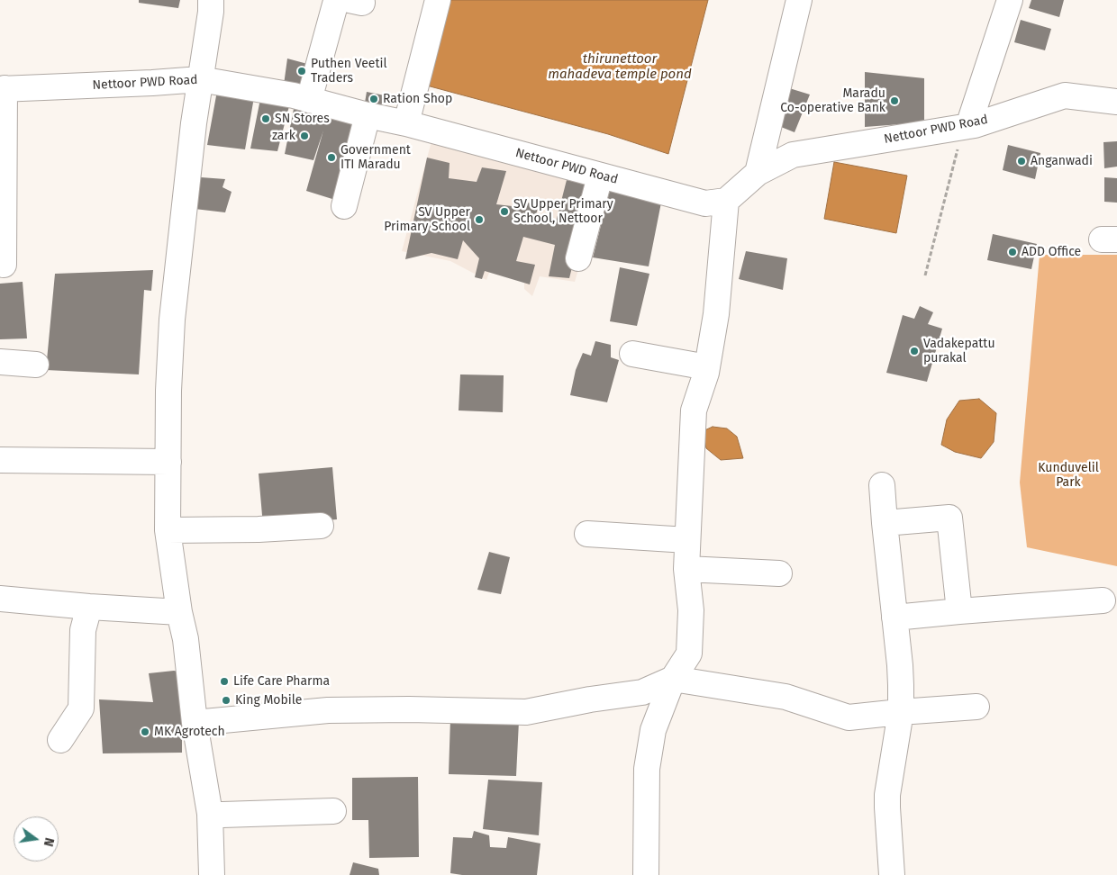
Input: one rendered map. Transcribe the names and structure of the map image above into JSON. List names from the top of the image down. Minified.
{"streets":{"street":["Nettoor PWD Road"]},"water":["thirunettoor mahadeva temple pond"],"parks":["Kunduvelil Park"],"places":["Puthen Veetil Traders","Ration Shop","Maradu Co-operative Bank","SN Stores","zark","Government ITI Maradu","Anganwadi","SV Upper Primary School, Nettoor","SV Upper Primary School","ADD Office","Vadakepattu purakal","Life Care Pharma","King Mobile","MK Agrotech"],"north":"right"}
